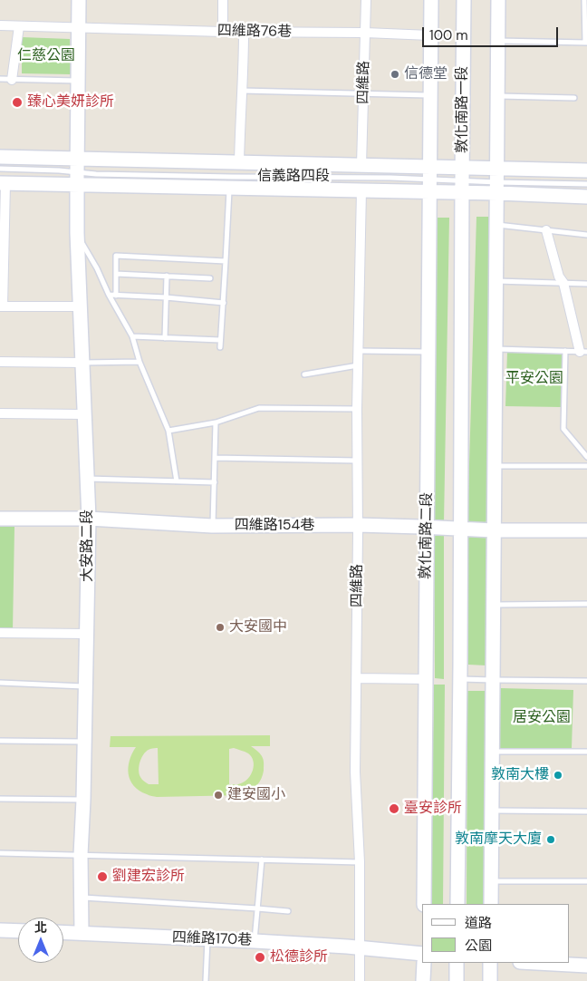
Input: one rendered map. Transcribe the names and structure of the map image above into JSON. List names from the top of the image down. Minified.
{"streets":{"main road":["敦化南路一段","信義路四段","四維路154巷","敦化南路二段","大安路二段","四維路170巷"],"street":["四維路76巷","四維路"]},"crossings":[["四維路76巷","四維路"],["四維路76巷","大安路二段"],["四維路","信義路四段"],["四維路","四維路154巷"],["四維路","四維路170巷"],["敦化南路一段","信義路四段"],["信義路四段","敦化南路二段"],["信義路四段","大安路二段"],["四維路154巷","敦化南路二段"],["四維路154巷","大安路二段"],["大安路二段","四維路170巷"]],"parks":["仁慈公園","平安公園","居安公園"],"places":["信德堂","臻心美妍診所","大安國中","敦南大樓","建安國小","臺安診所","敦南摩天大廈","劉建宏診所","松德診所"],"legend":["道路","公園"],"scale_bar":"100 m","north":"top"}
